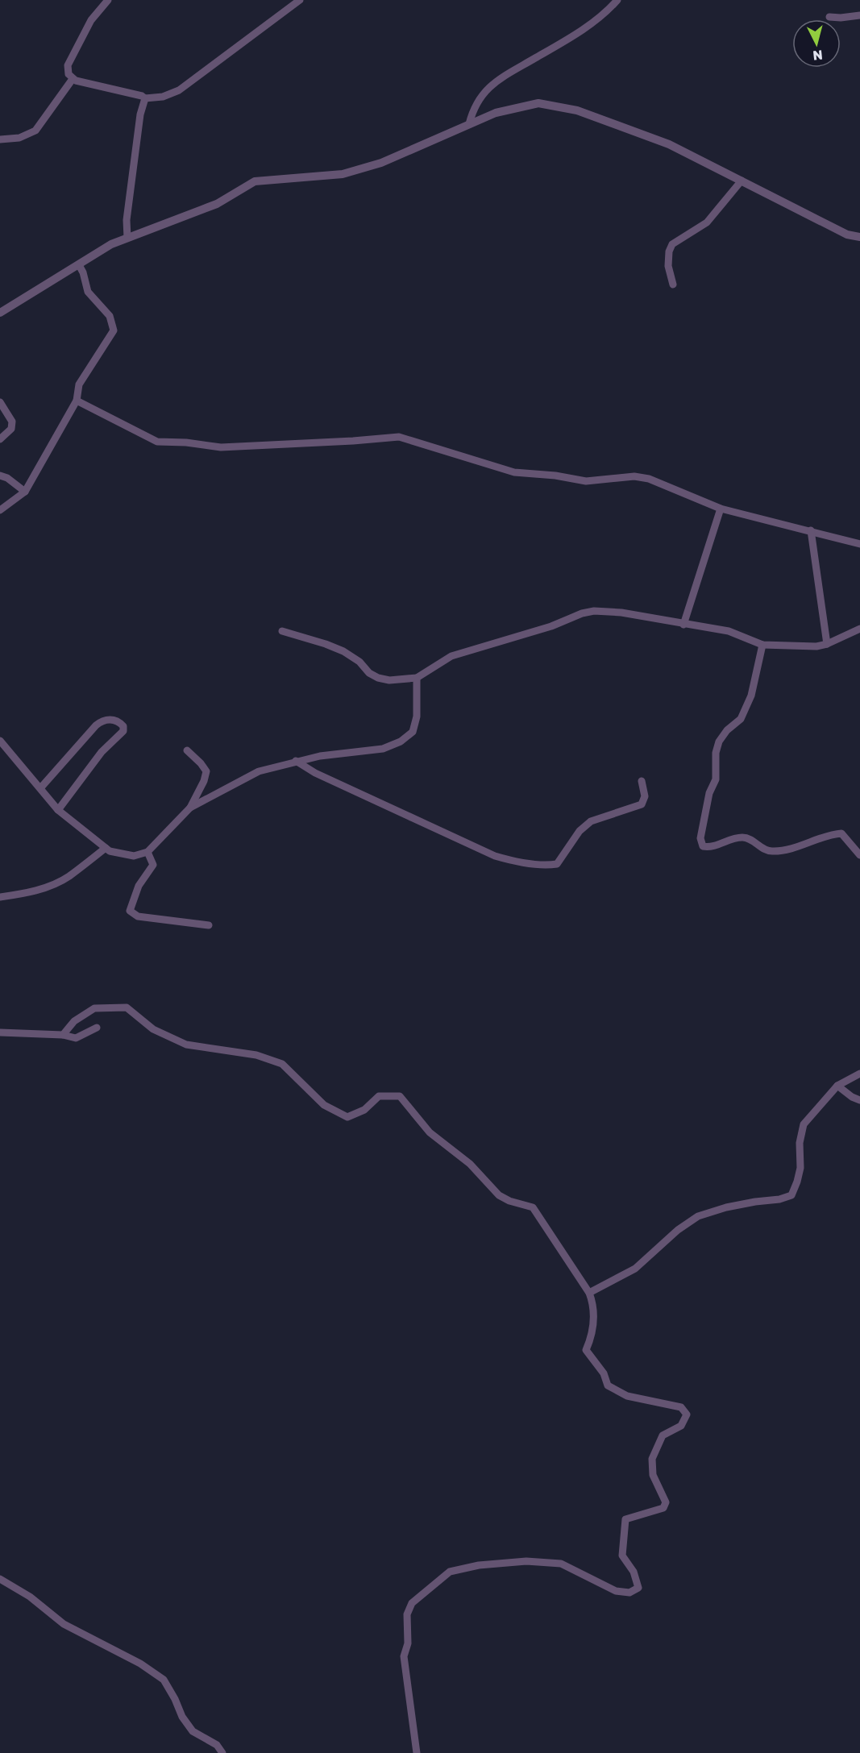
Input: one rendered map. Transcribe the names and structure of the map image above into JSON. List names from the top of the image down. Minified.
{"north":"bottom"}
